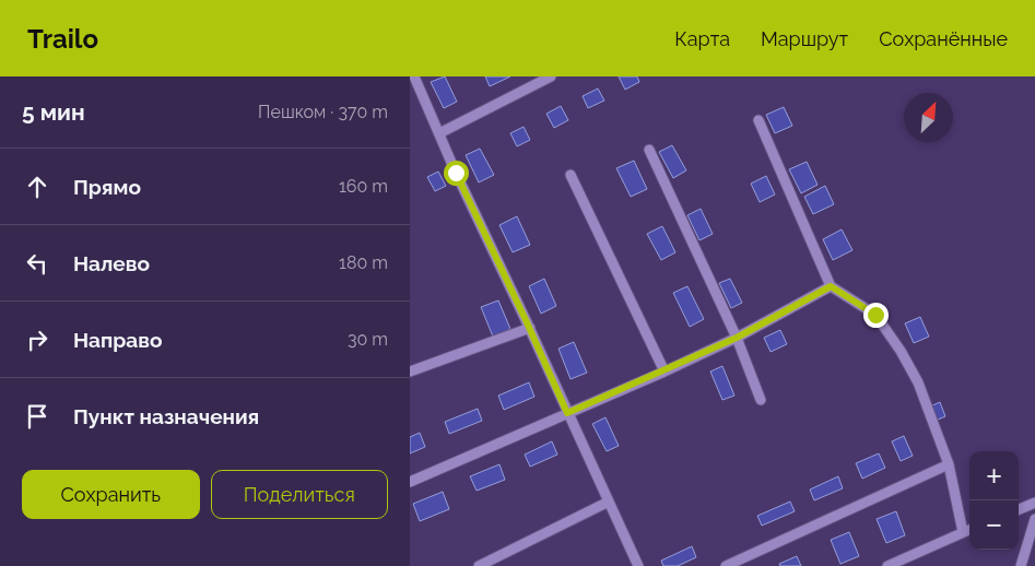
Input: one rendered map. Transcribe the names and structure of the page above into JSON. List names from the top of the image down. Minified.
{"north":"top right","page":{"header":"Trailo","nav":["Карта","Маршрут","Сохранённые"],"heading":["5 мин","Пешком · 370 m"],"list":[["Прямо","160 m"],["Налево","180 m"],["Направо","30 m"],"Пункт назначения"],"map_buttons":["+","−"],"buttons":["Сохранить","Поделиться"]}}
